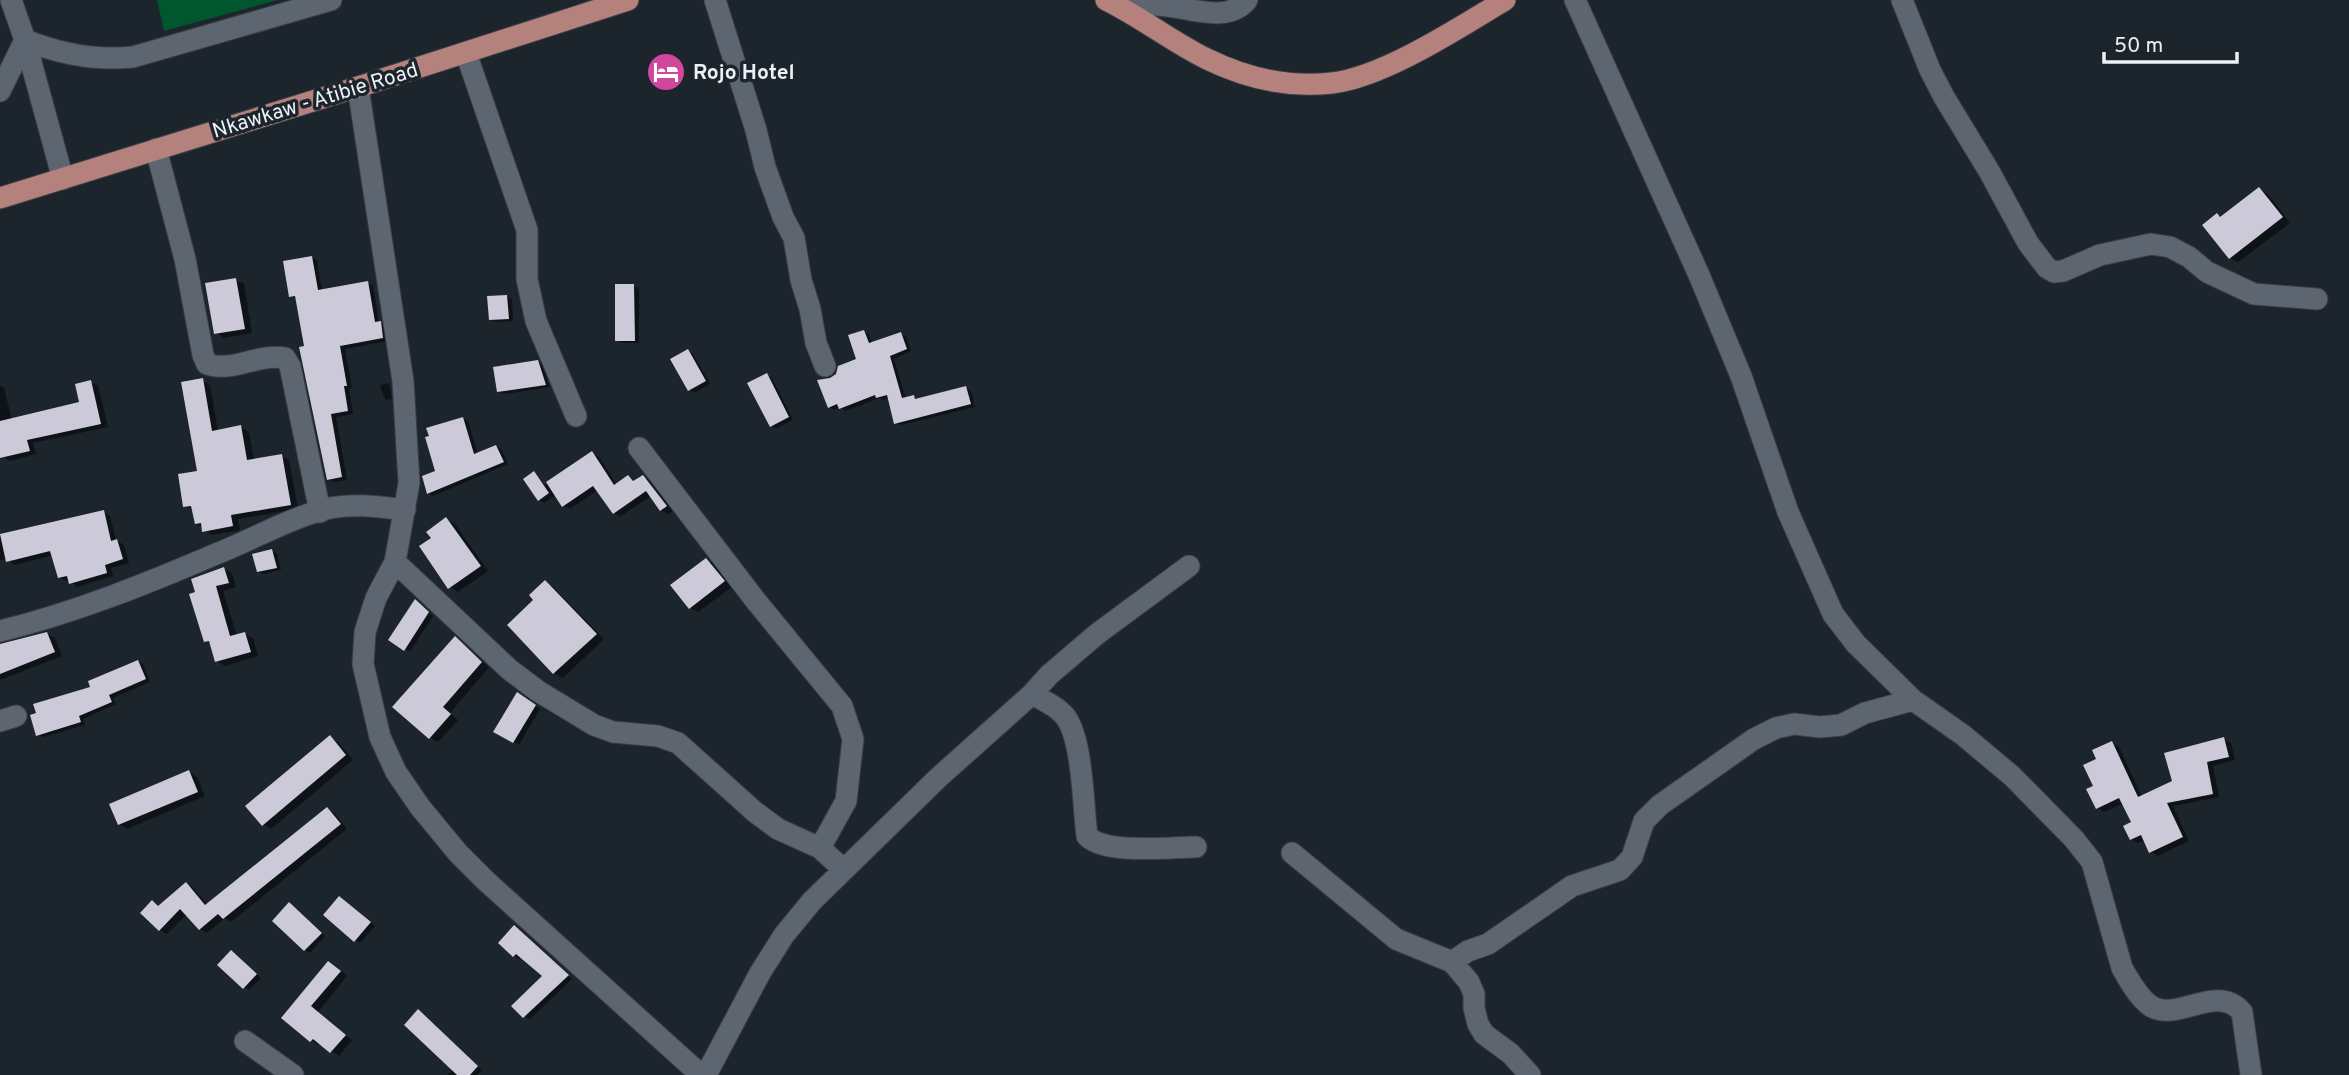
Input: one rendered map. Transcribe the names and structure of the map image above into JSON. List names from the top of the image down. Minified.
{"streets":{"main road":["Nkawkaw - Atibie Road"]},"places":{"hotel":["Rojo Hotel"]},"scale_bar":"50 m"}
